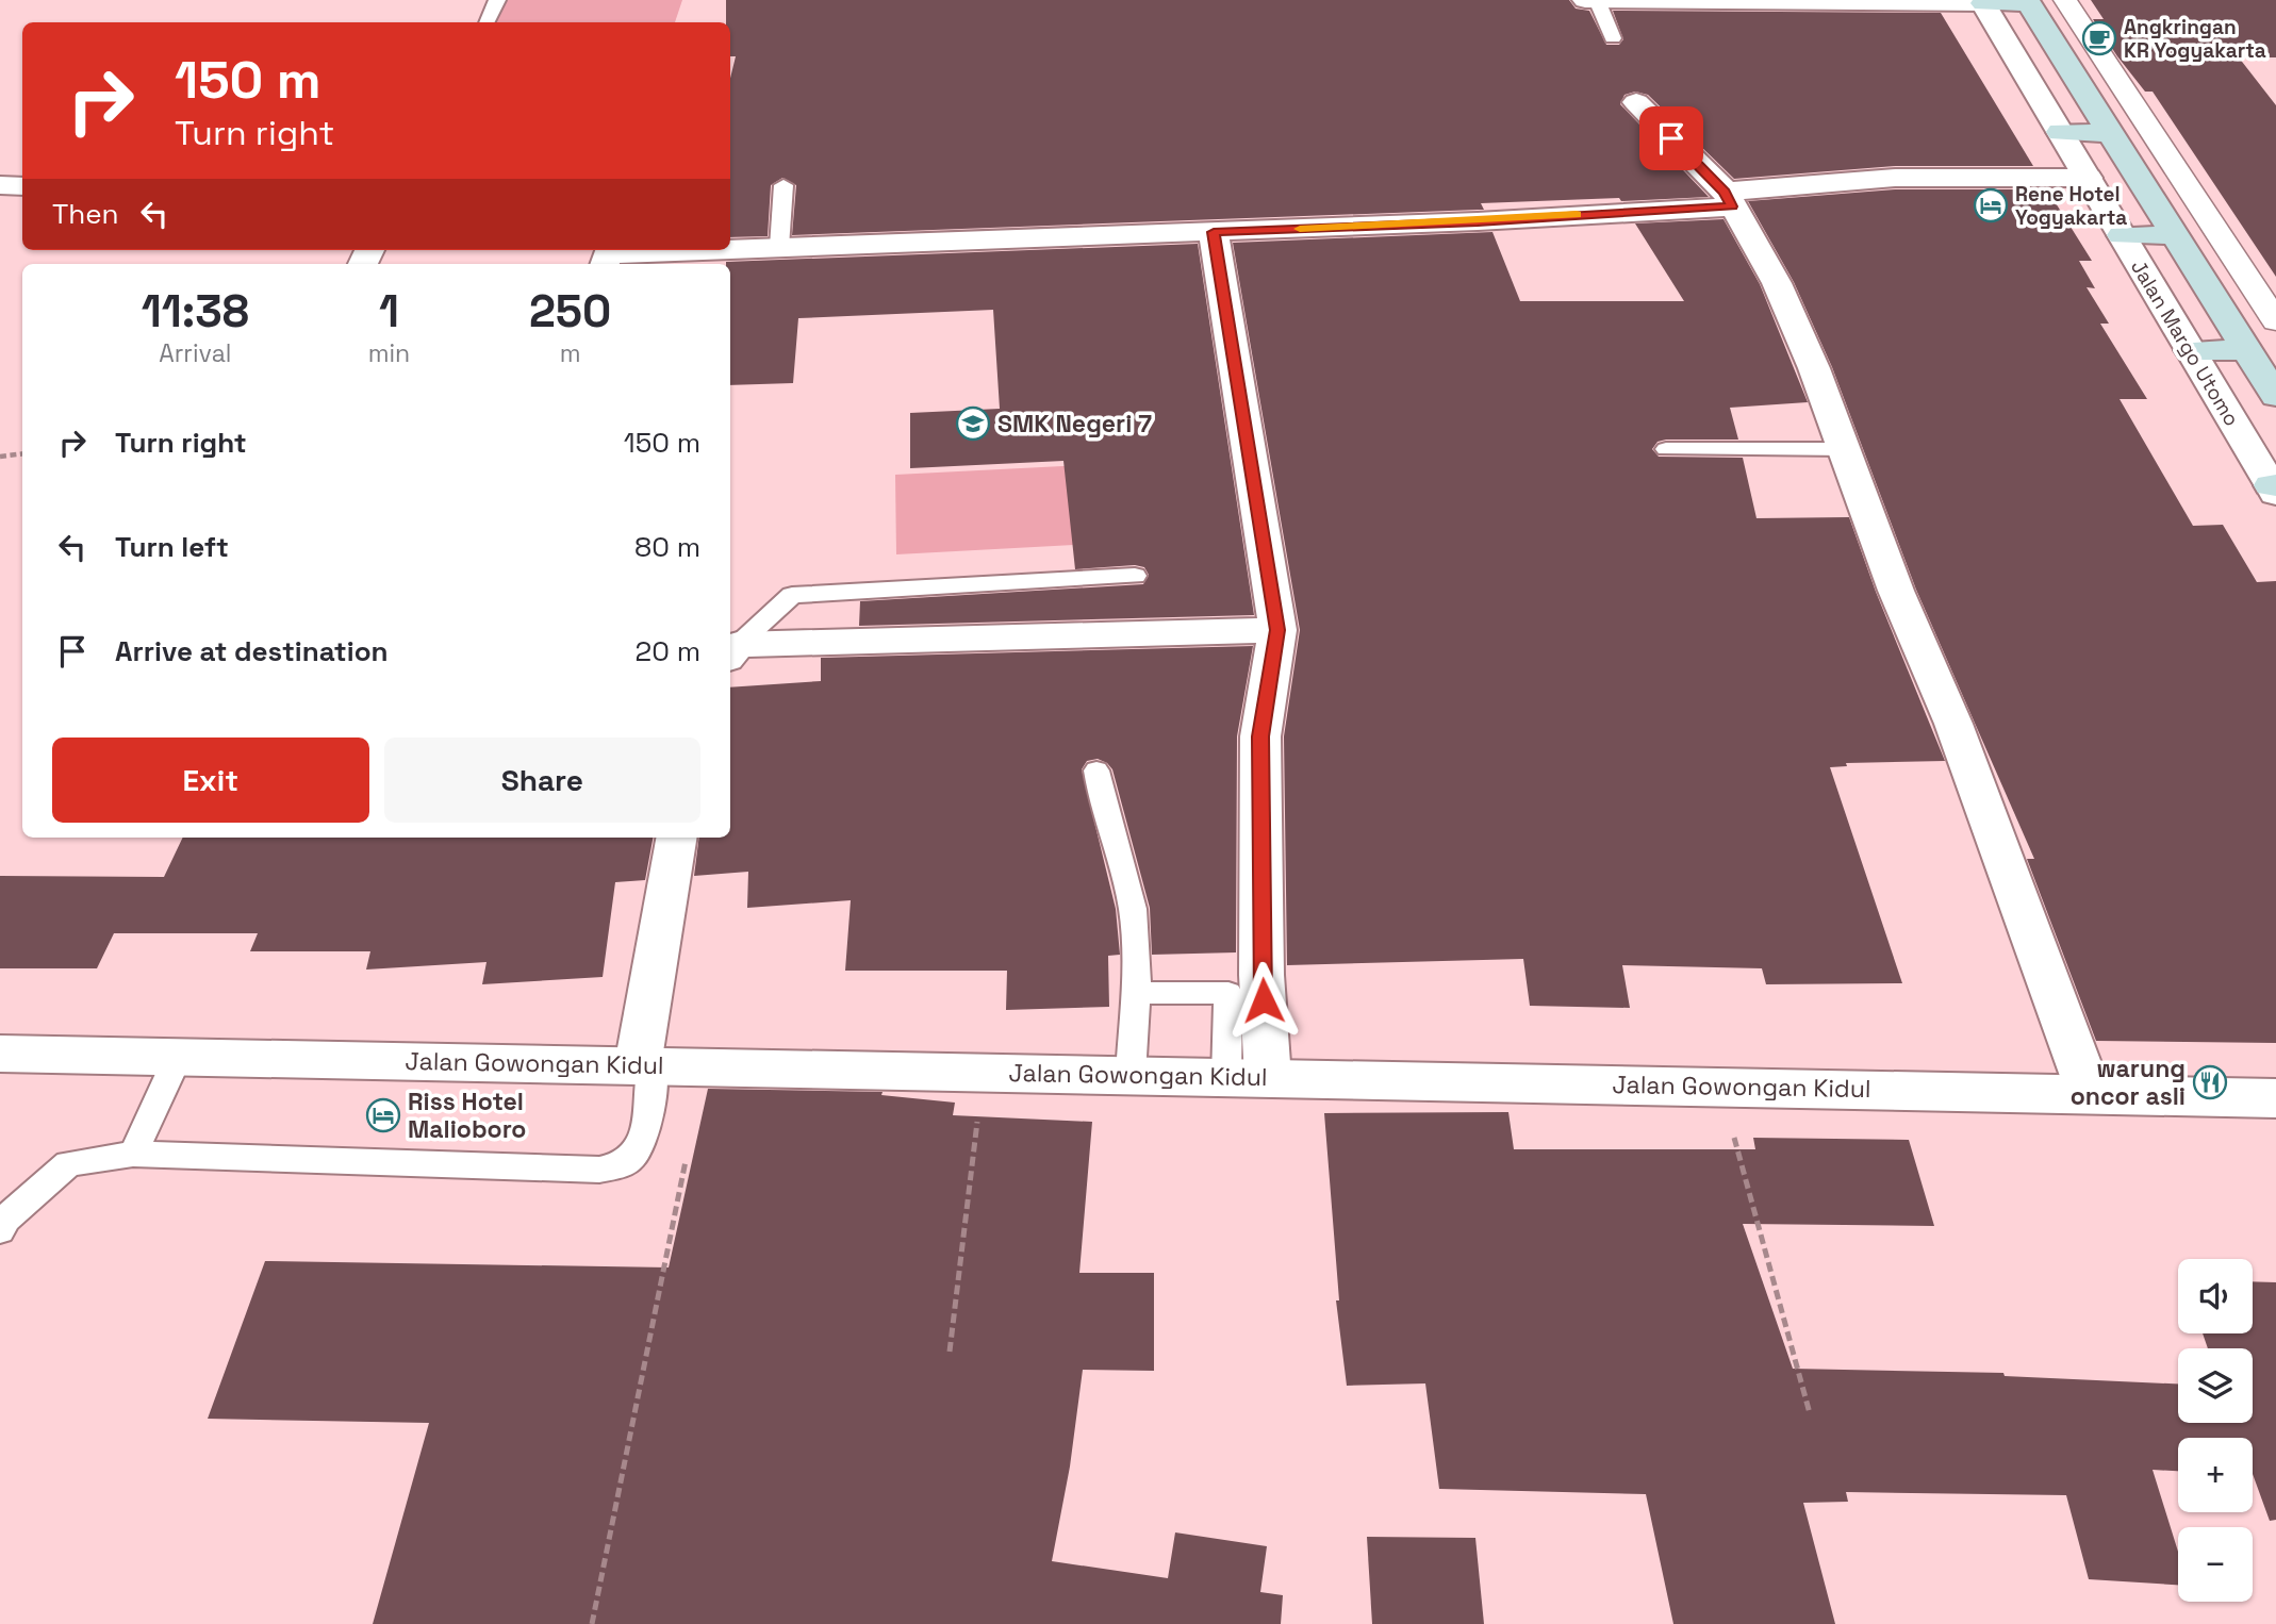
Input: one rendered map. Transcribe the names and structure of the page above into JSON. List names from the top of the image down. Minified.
{"streets":{"main road":["Jalan Margo Utomo"],"street":["Jalan Gowongan Kidul"]},"places":{"cafe":["Angkringan KR Yogyakarta"],"hotel":["Rene Hotel Yogyakarta","Riss Hotel Malioboro"],"school or university":["SMK Negeri 7"],"restaurant":["warung oncor asli"]},"page":{"turn":["150 m","Turn right"],"then":"Then","eta":["11:38","Arrival","1","min","250","m"],"list":[{"name":"Turn right","value":"150 m"},{"name":"Turn left","value":"80 m"},{"name":"Arrive at destination","value":"20 m"}],"buttons":["Exit","Share"],"map_buttons":["+","−"]}}
